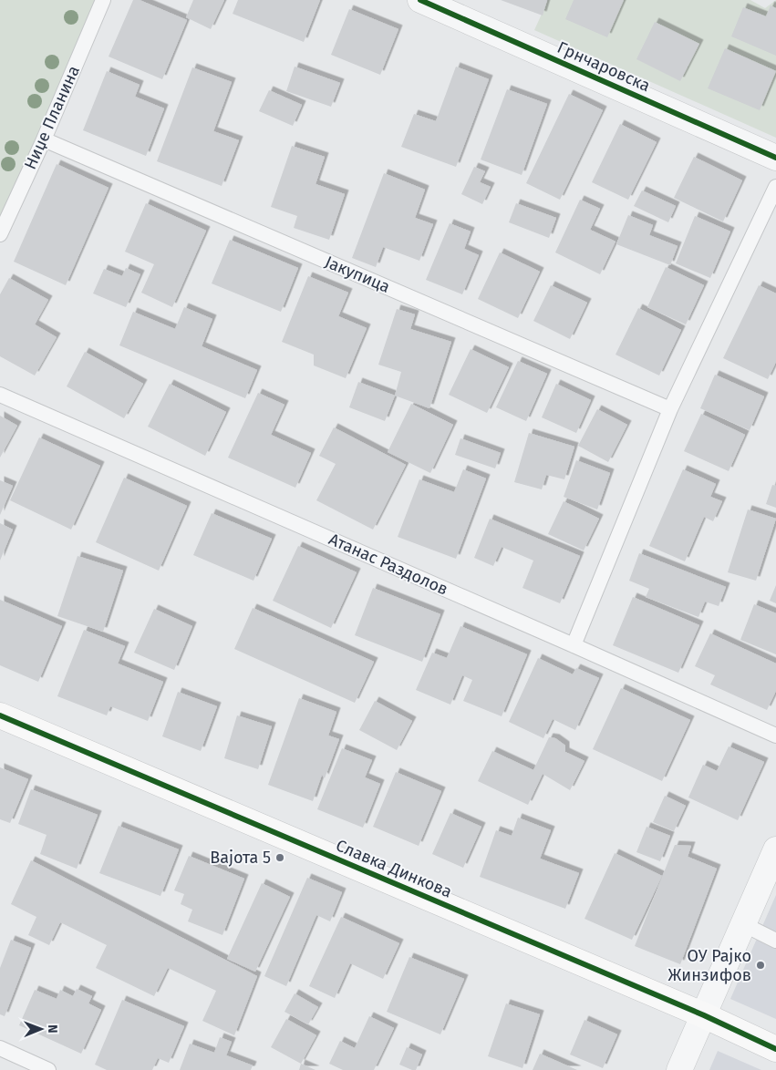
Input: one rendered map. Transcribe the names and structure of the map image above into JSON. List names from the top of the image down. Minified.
{"streets":{"street":["Грнчаровска","Славка Динкова"],"lane":["Ниџе Планина","Јакупица","Атанас Раздолов"]},"crossings":[["Ниџе Планина","Јакупица"]],"places":["Вајота 5","ОУ Рајко Жинзифов"],"north":"right"}
